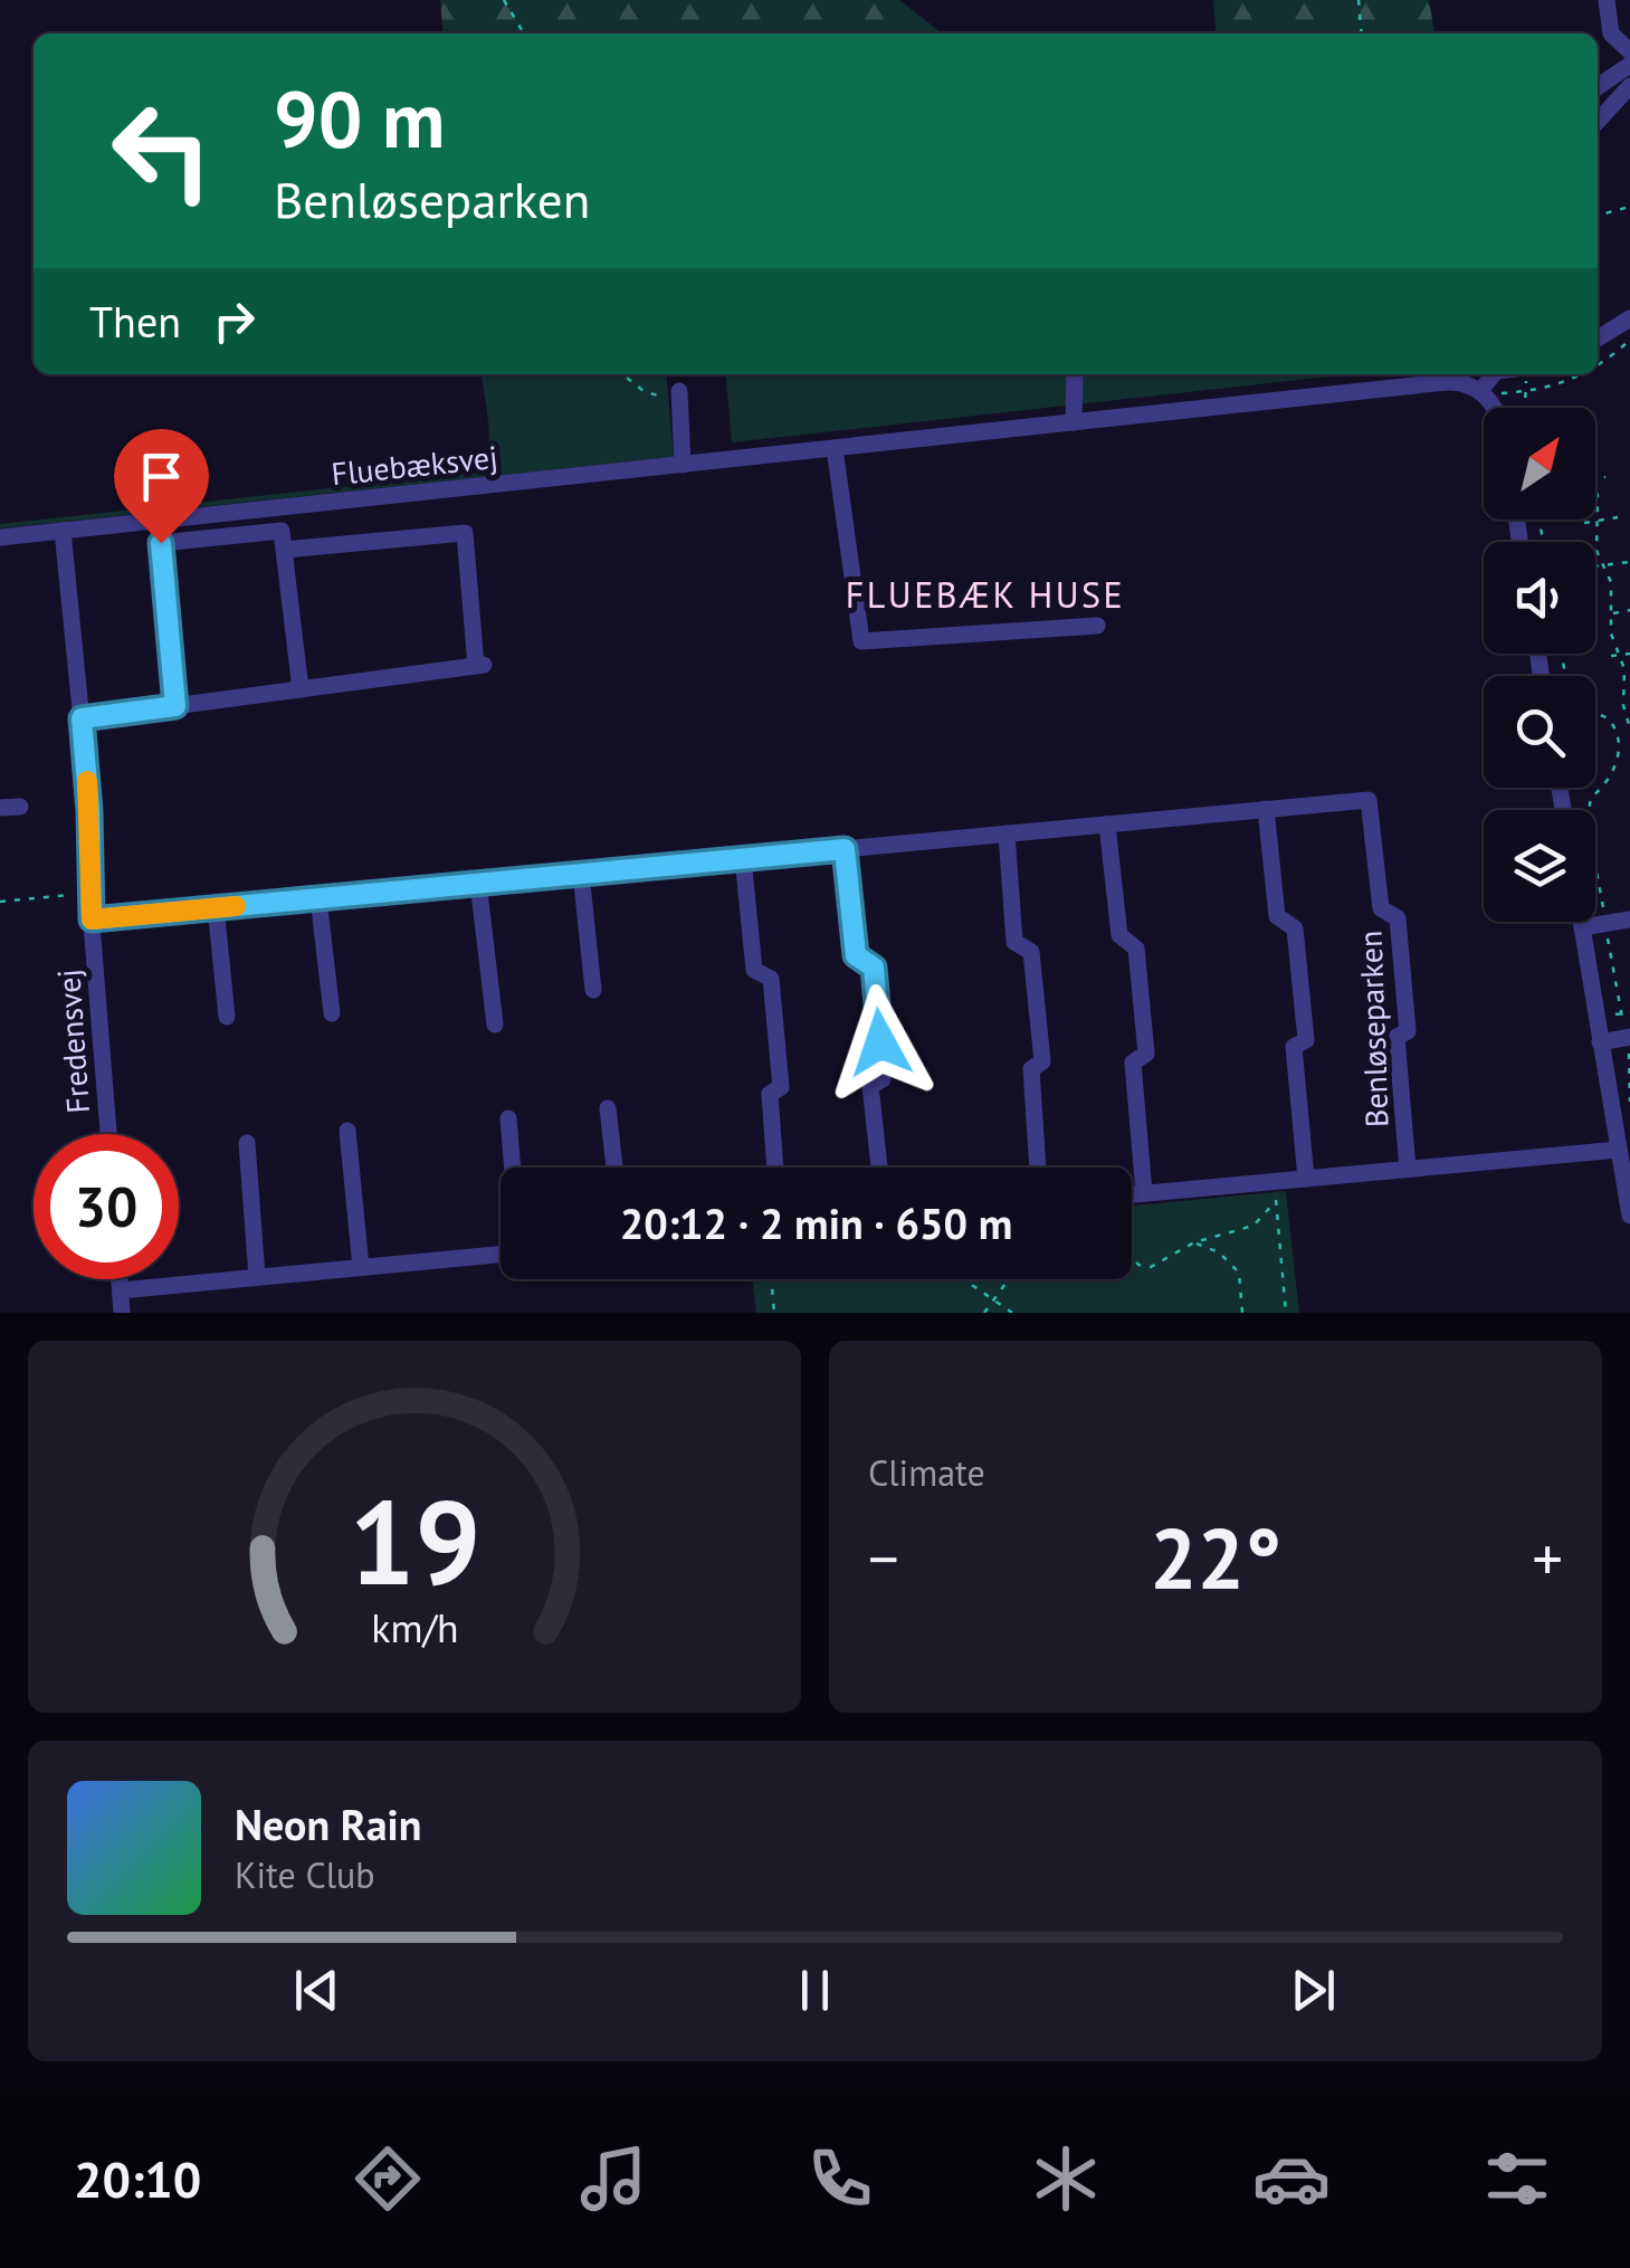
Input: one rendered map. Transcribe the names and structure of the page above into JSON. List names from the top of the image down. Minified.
{"streets":{"street":["Fluebæksvej","Benløseparken","Fredensvej"]},"crossings":[["Fluebæksvej","Fredensvej"],["Benløseparken","Fredensvej"]],"districts":["FLUEBÆK HUSE"],"north":"top right","page":{"turn":["90 m","Benløseparken"],"then":"Then","limit":"30","trip":"20:12 · 2 min · 650 m","tile":"Climate","heat":["−","22°","+"],"song":["Neon Rain","Kite Club"],"tabs":"20:10","gauge":["19","km/h"]}}
